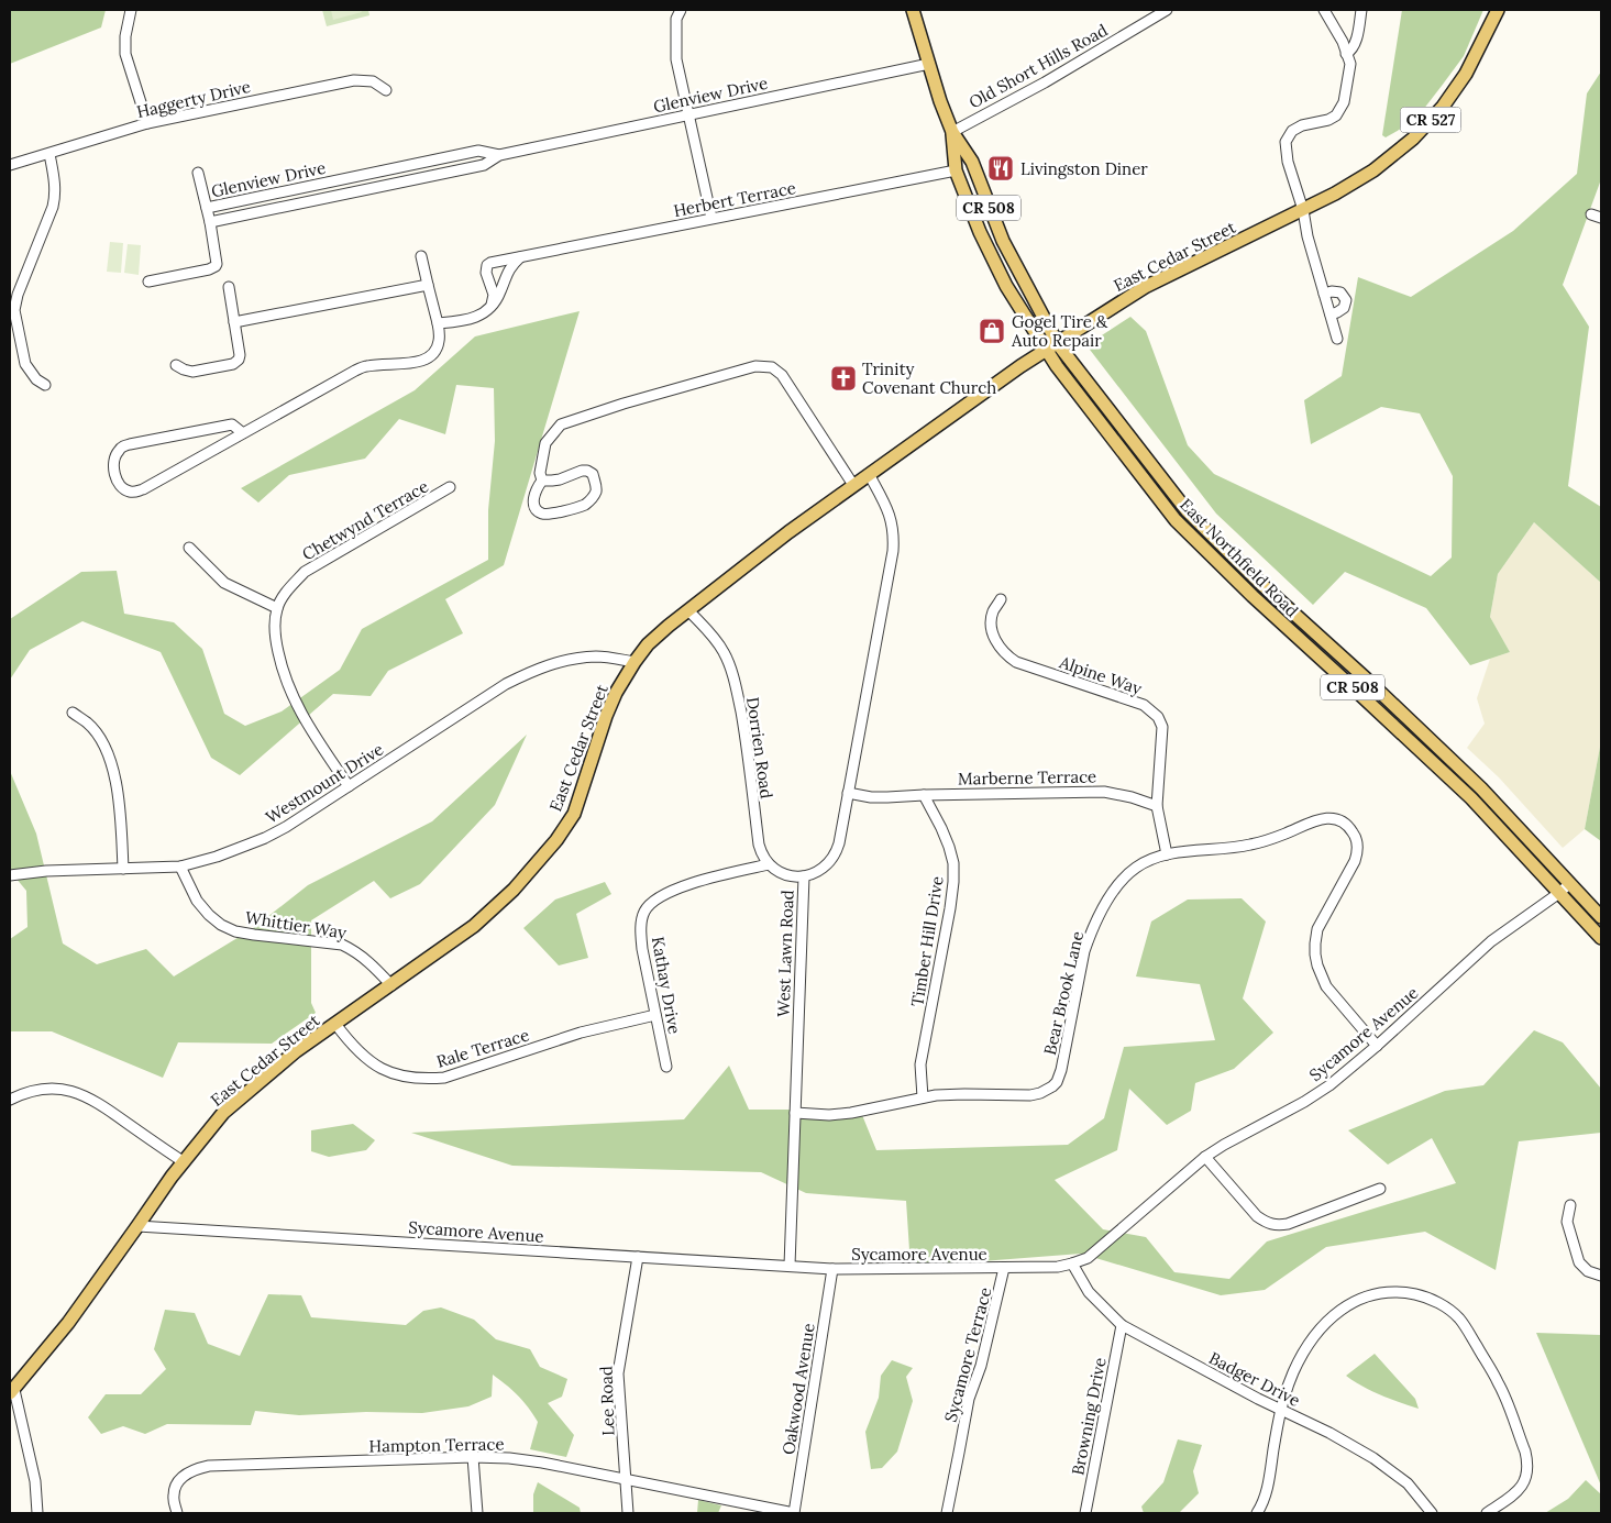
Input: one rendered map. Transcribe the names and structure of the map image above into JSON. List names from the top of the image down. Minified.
{"streets":{"main road":["CR 527","CR 508","East Cedar Street","East Northfield Road"],"street":["Old Short Hills Road","Glenview Drive","Haggerty Drive","Herbert Terrace","Chetwynd Terrace","Alpine Way","Dorrien Road","Marberne Terrace","Westmount Drive","Whittier Way","Timber Hill Drive","West Lawn Road","Kathay Drive","Bear Brook Lane","Sycamore Avenue","Rale Terrace","Sycamore Terrace","Badger Drive","Oakwood Avenue","Lee Road","Browning Drive","Hampton Terrace"]},"crossings":[["Old Short Hills Road","East Northfield Road"],["Glenview Drive","CR 508"],["Glenview Drive","East Northfield Road"],["Herbert Terrace","East Northfield Road"],["CR 508","East Northfield Road"],["East Cedar Street","East Northfield Road"],["East Cedar Street","Dorrien Road"],["East Cedar Street","Westmount Drive"],["East Cedar Street","Whittier Way"],["East Cedar Street","West Lawn Road"],["East Cedar Street","Sycamore Avenue"],["East Cedar Street","Rale Terrace"],["East Northfield Road","Sycamore Avenue"],["Alpine Way","Marberne Terrace"],["Dorrien Road","Kathay Drive"],["Marberne Terrace","Timber Hill Drive"],["Marberne Terrace","West Lawn Road"],["Westmount Drive","Whittier Way"],["Timber Hill Drive","Bear Brook Lane"],["West Lawn Road","Bear Brook Lane"],["West Lawn Road","Sycamore Avenue"],["Kathay Drive","Rale Terrace"],["Bear Brook Lane","Sycamore Avenue"],["Sycamore Avenue","Sycamore Terrace"],["Sycamore Avenue","Badger Drive"],["Sycamore Avenue","Oakwood Avenue"],["Sycamore Avenue","Lee Road"],["Badger Drive","Browning Drive"],["Oakwood Avenue","Hampton Terrace"],["Lee Road","Hampton Terrace"]],"places":{"restaurant":["Livingston Diner"],"shop":["Gogel Tire & Auto Repair"],"church":["Trinity Covenant Church"]}}
